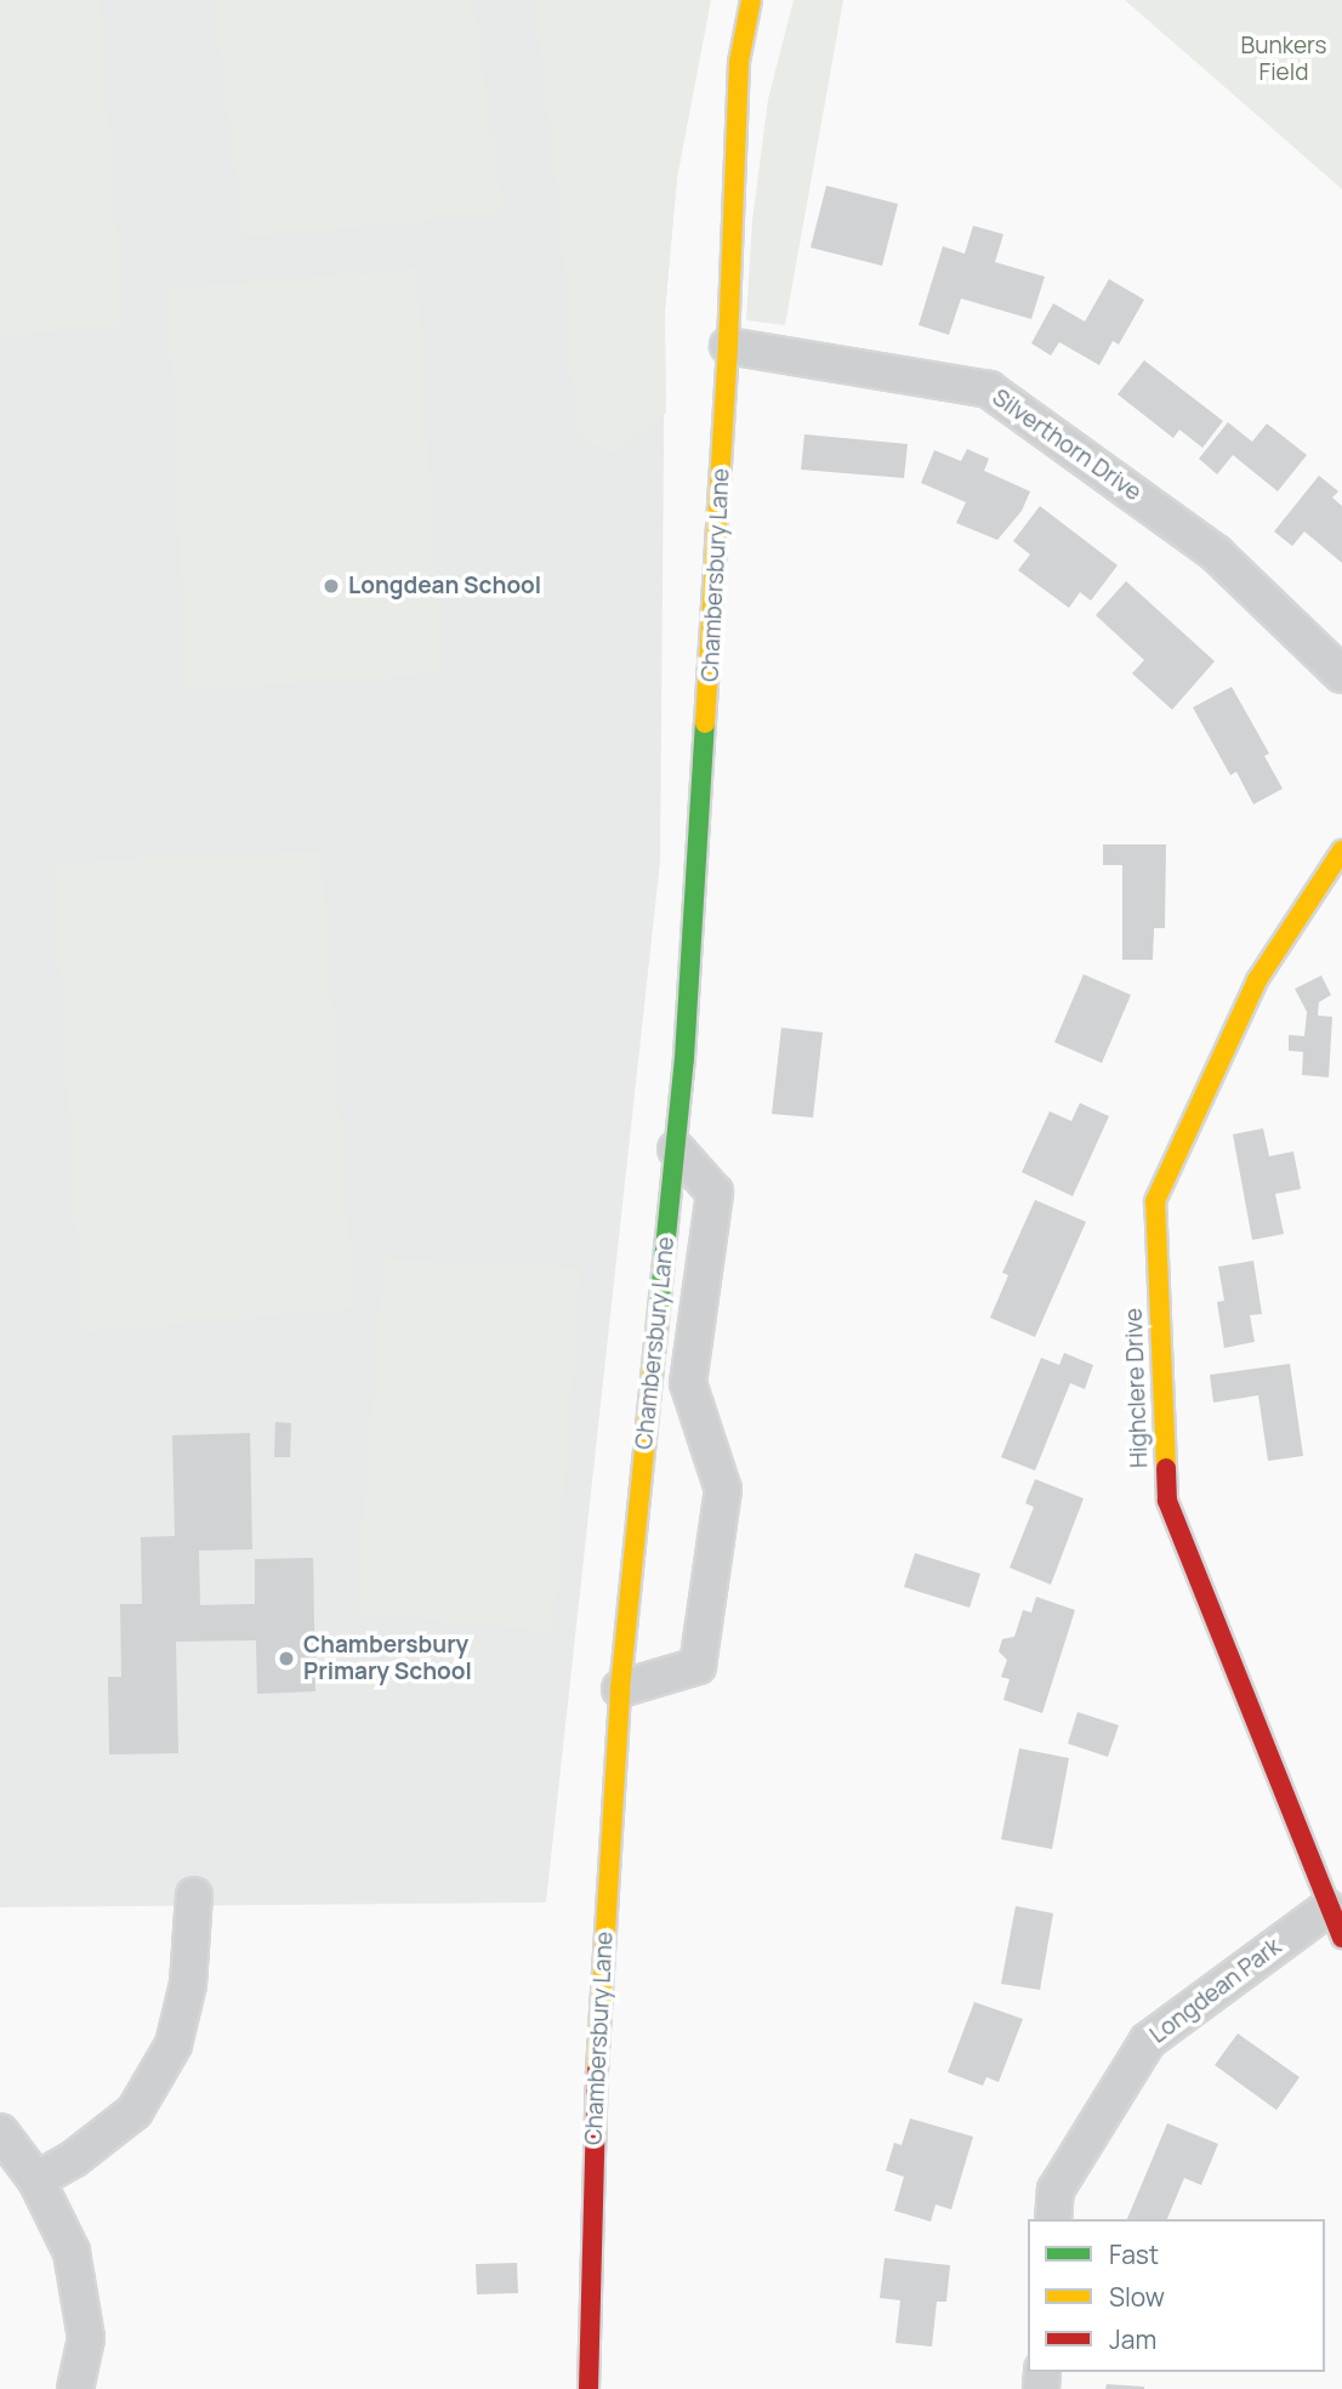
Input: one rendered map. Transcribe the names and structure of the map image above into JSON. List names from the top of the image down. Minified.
{"streets":{"street":["Silverthorn Drive","Chambersbury Lane","Highclere Drive","Longdean Park"]},"crossings":[["Silverthorn Drive","Chambersbury Lane"],["Highclere Drive","Longdean Park"]],"parks":["Bunkers Field"],"places":["Longdean School","Chambersbury Primary School"],"legend":["Fast","Slow","Jam"]}
